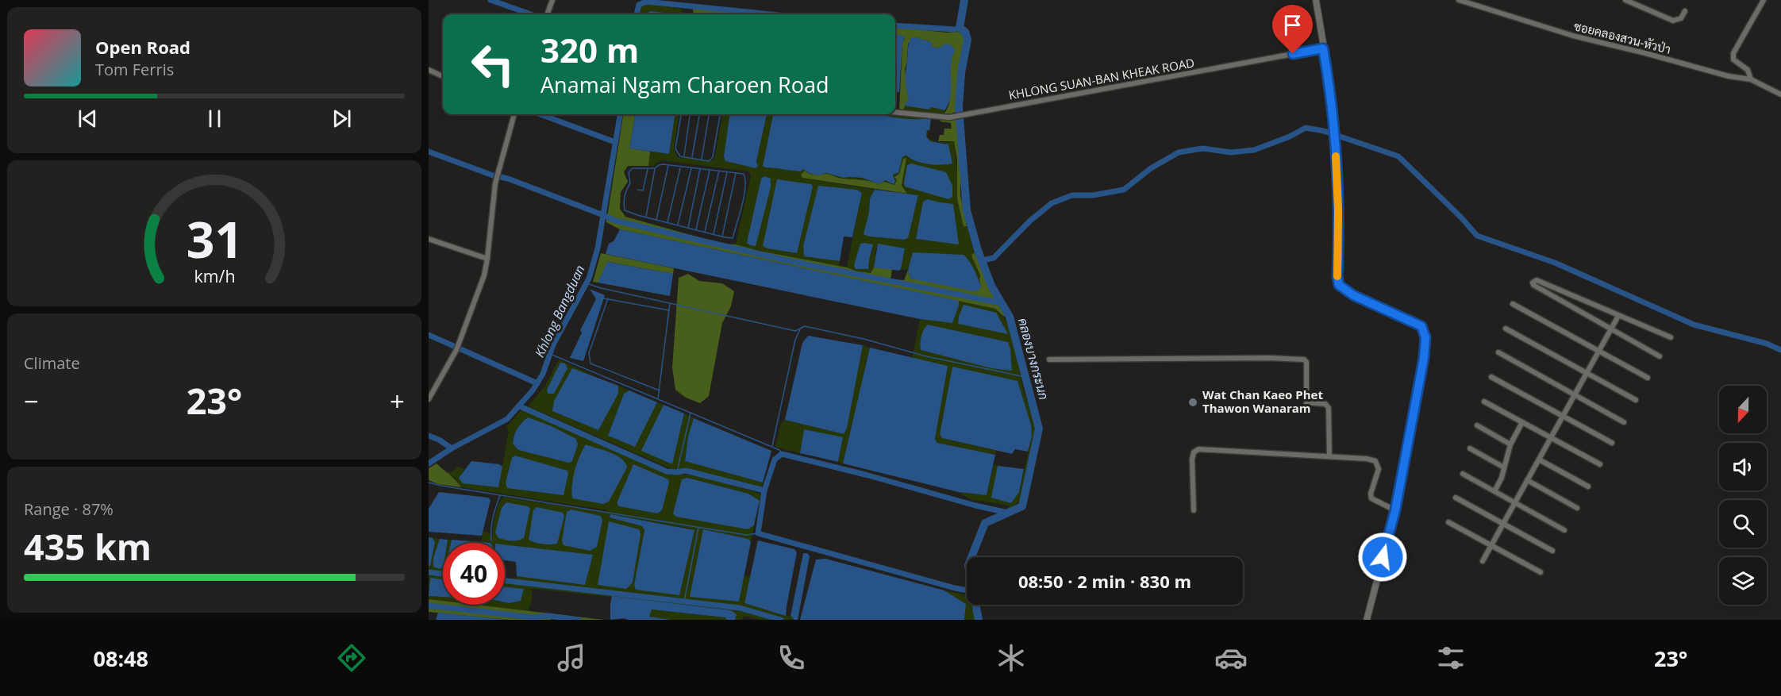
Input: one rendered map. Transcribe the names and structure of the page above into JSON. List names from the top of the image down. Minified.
{"streets":{"street":["ซอยคลองสวน-หัวป่า","KHLONG SUAN-BAN KHEAK ROAD"]},"water":["Khlong Bangduan","คลองบางกระนก"],"places":["Wat Chan Kaeo Phet Thawon Wanaram"],"north":"bottom","page":{"turn":["320 m","Anamai Ngam Charoen Road"],"song":["Open Road","Tom Ferris"],"tile":["Climate",["Range · 87%","435 km"]],"heat":["−","23°","+"],"limit":"40","trip":"08:50 · 2 min · 830 m","tabs":["08:48","23°"],"gauge":["31","km/h"]}}
